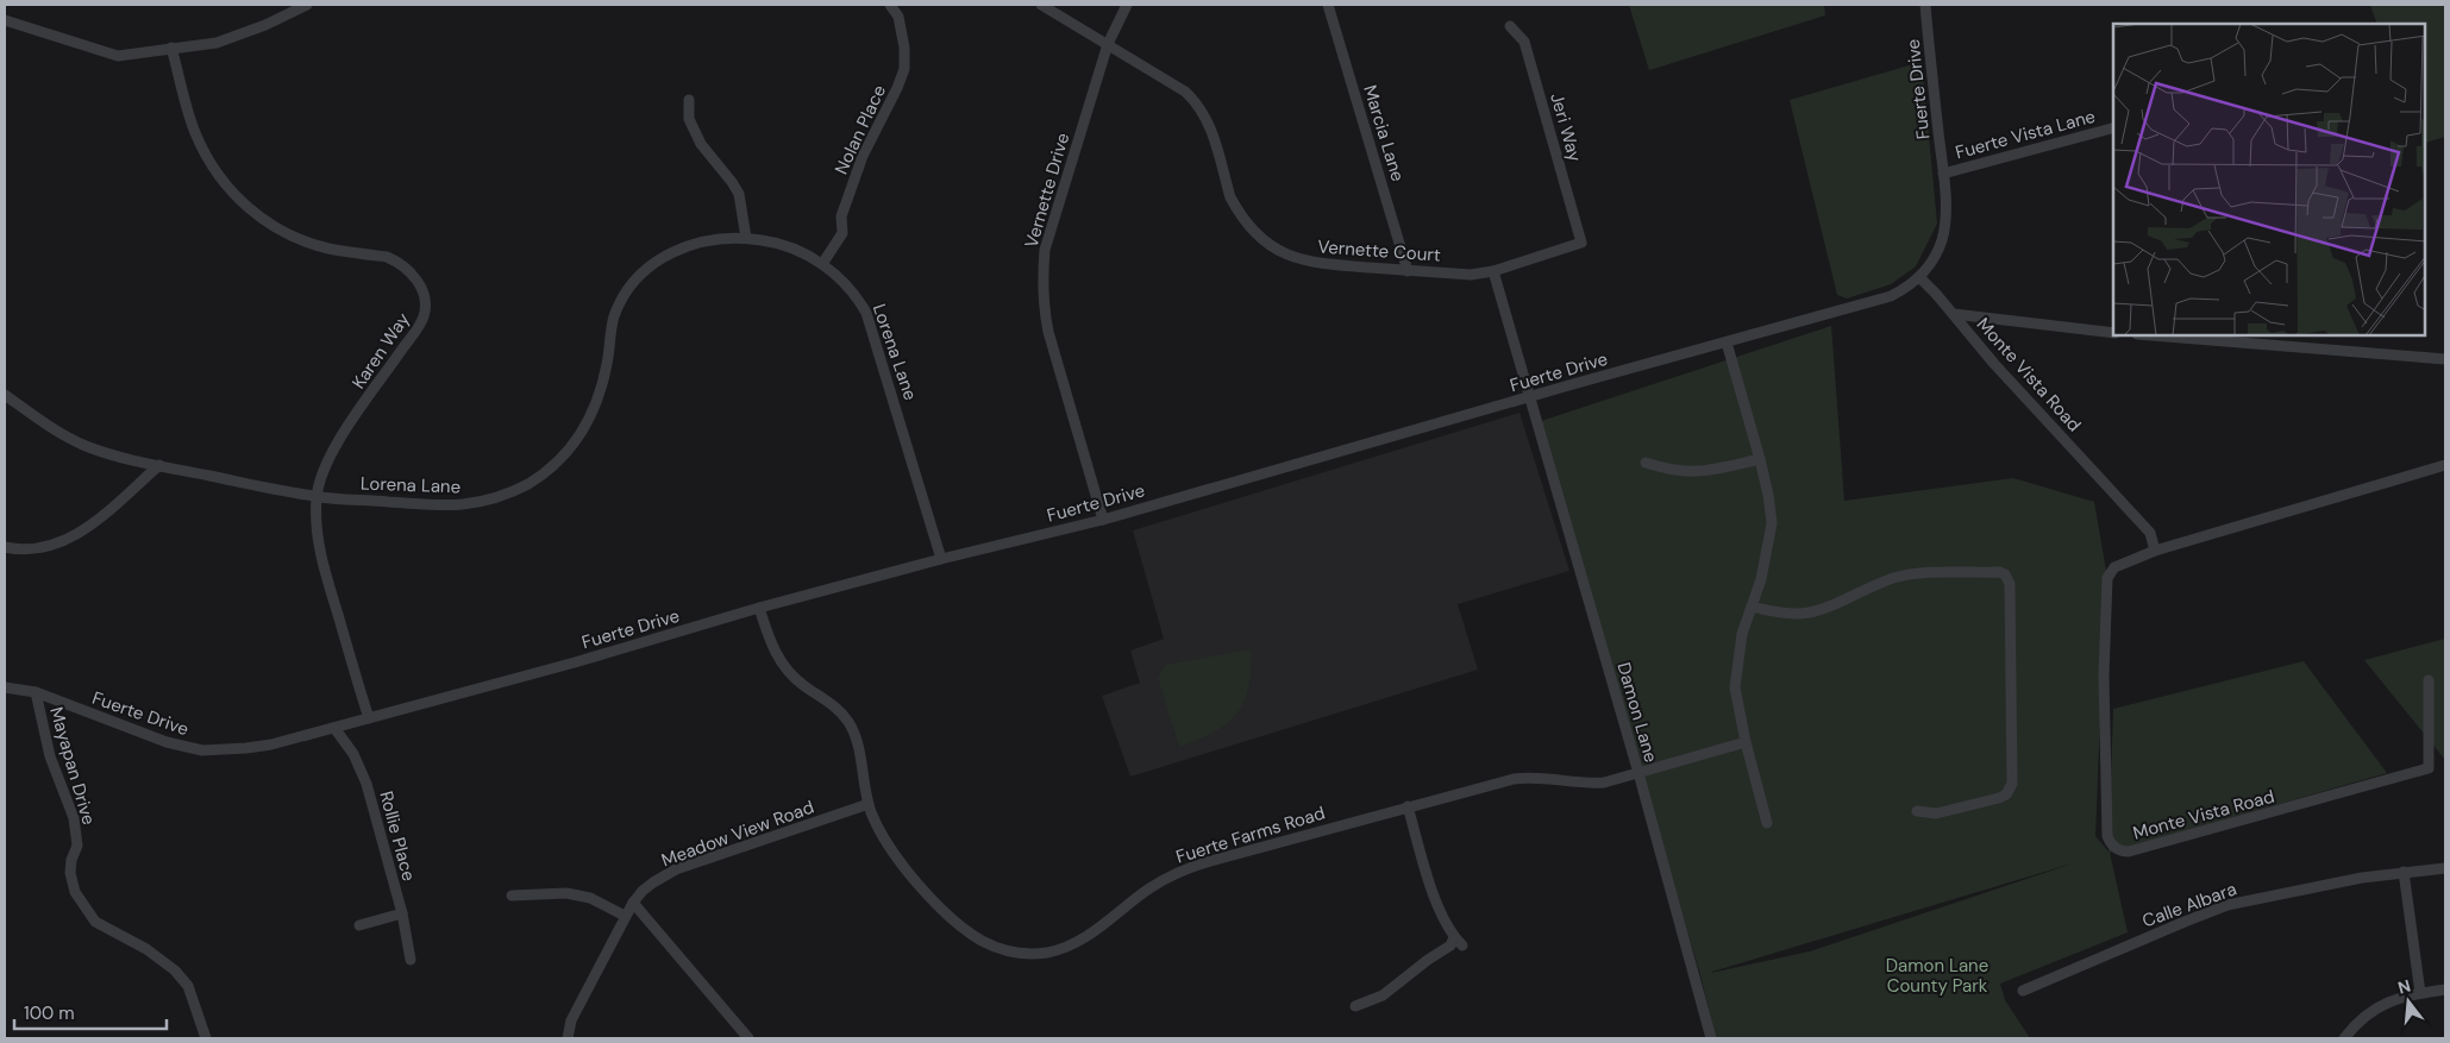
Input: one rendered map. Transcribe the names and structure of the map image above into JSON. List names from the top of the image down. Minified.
{"streets":{"street":["Fuerte Drive","Jeri Way","Nolan Place","Marcia Lane","Fuerte Vista Lane","Vernette Drive","Vernette Court","Karen Way","Lorena Lane","Monte Vista Road","Damon Lane","Mayapan Drive","Meadow View Road","Fuerte Farms Road","Rollie Place","Calle Albara"]},"crossings":[["Fuerte Drive","Fuerte Vista Lane"],["Fuerte Drive","Vernette Drive"],["Fuerte Drive","Karen Way"],["Fuerte Drive","Lorena Lane"],["Fuerte Drive","Monte Vista Road"],["Fuerte Drive","Damon Lane"],["Fuerte Drive","Mayapan Drive"],["Fuerte Drive","Fuerte Farms Road"],["Fuerte Drive","Rollie Place"],["Jeri Way","Vernette Court"],["Nolan Place","Lorena Lane"],["Marcia Lane","Vernette Court"],["Vernette Drive","Vernette Court"],["Karen Way","Lorena Lane"],["Damon Lane","Fuerte Farms Road"],["Meadow View Road","Fuerte Farms Road"]],"parks":["Damon Lane County Park"],"scale_bar":"100 m","north":"top"}
